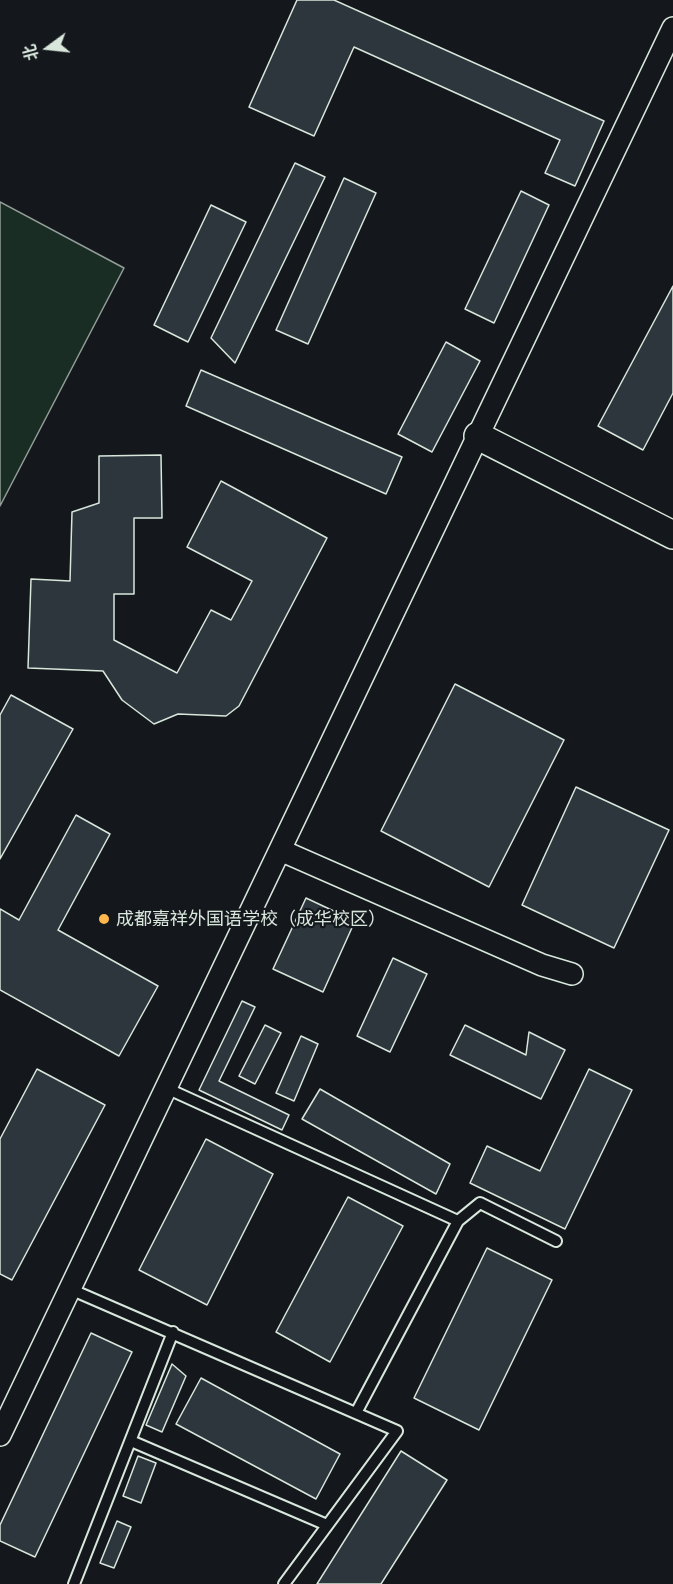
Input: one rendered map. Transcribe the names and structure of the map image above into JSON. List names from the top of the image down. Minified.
{"places":["成都嘉祥外国语学校（成华校区）"],"north":"left"}
